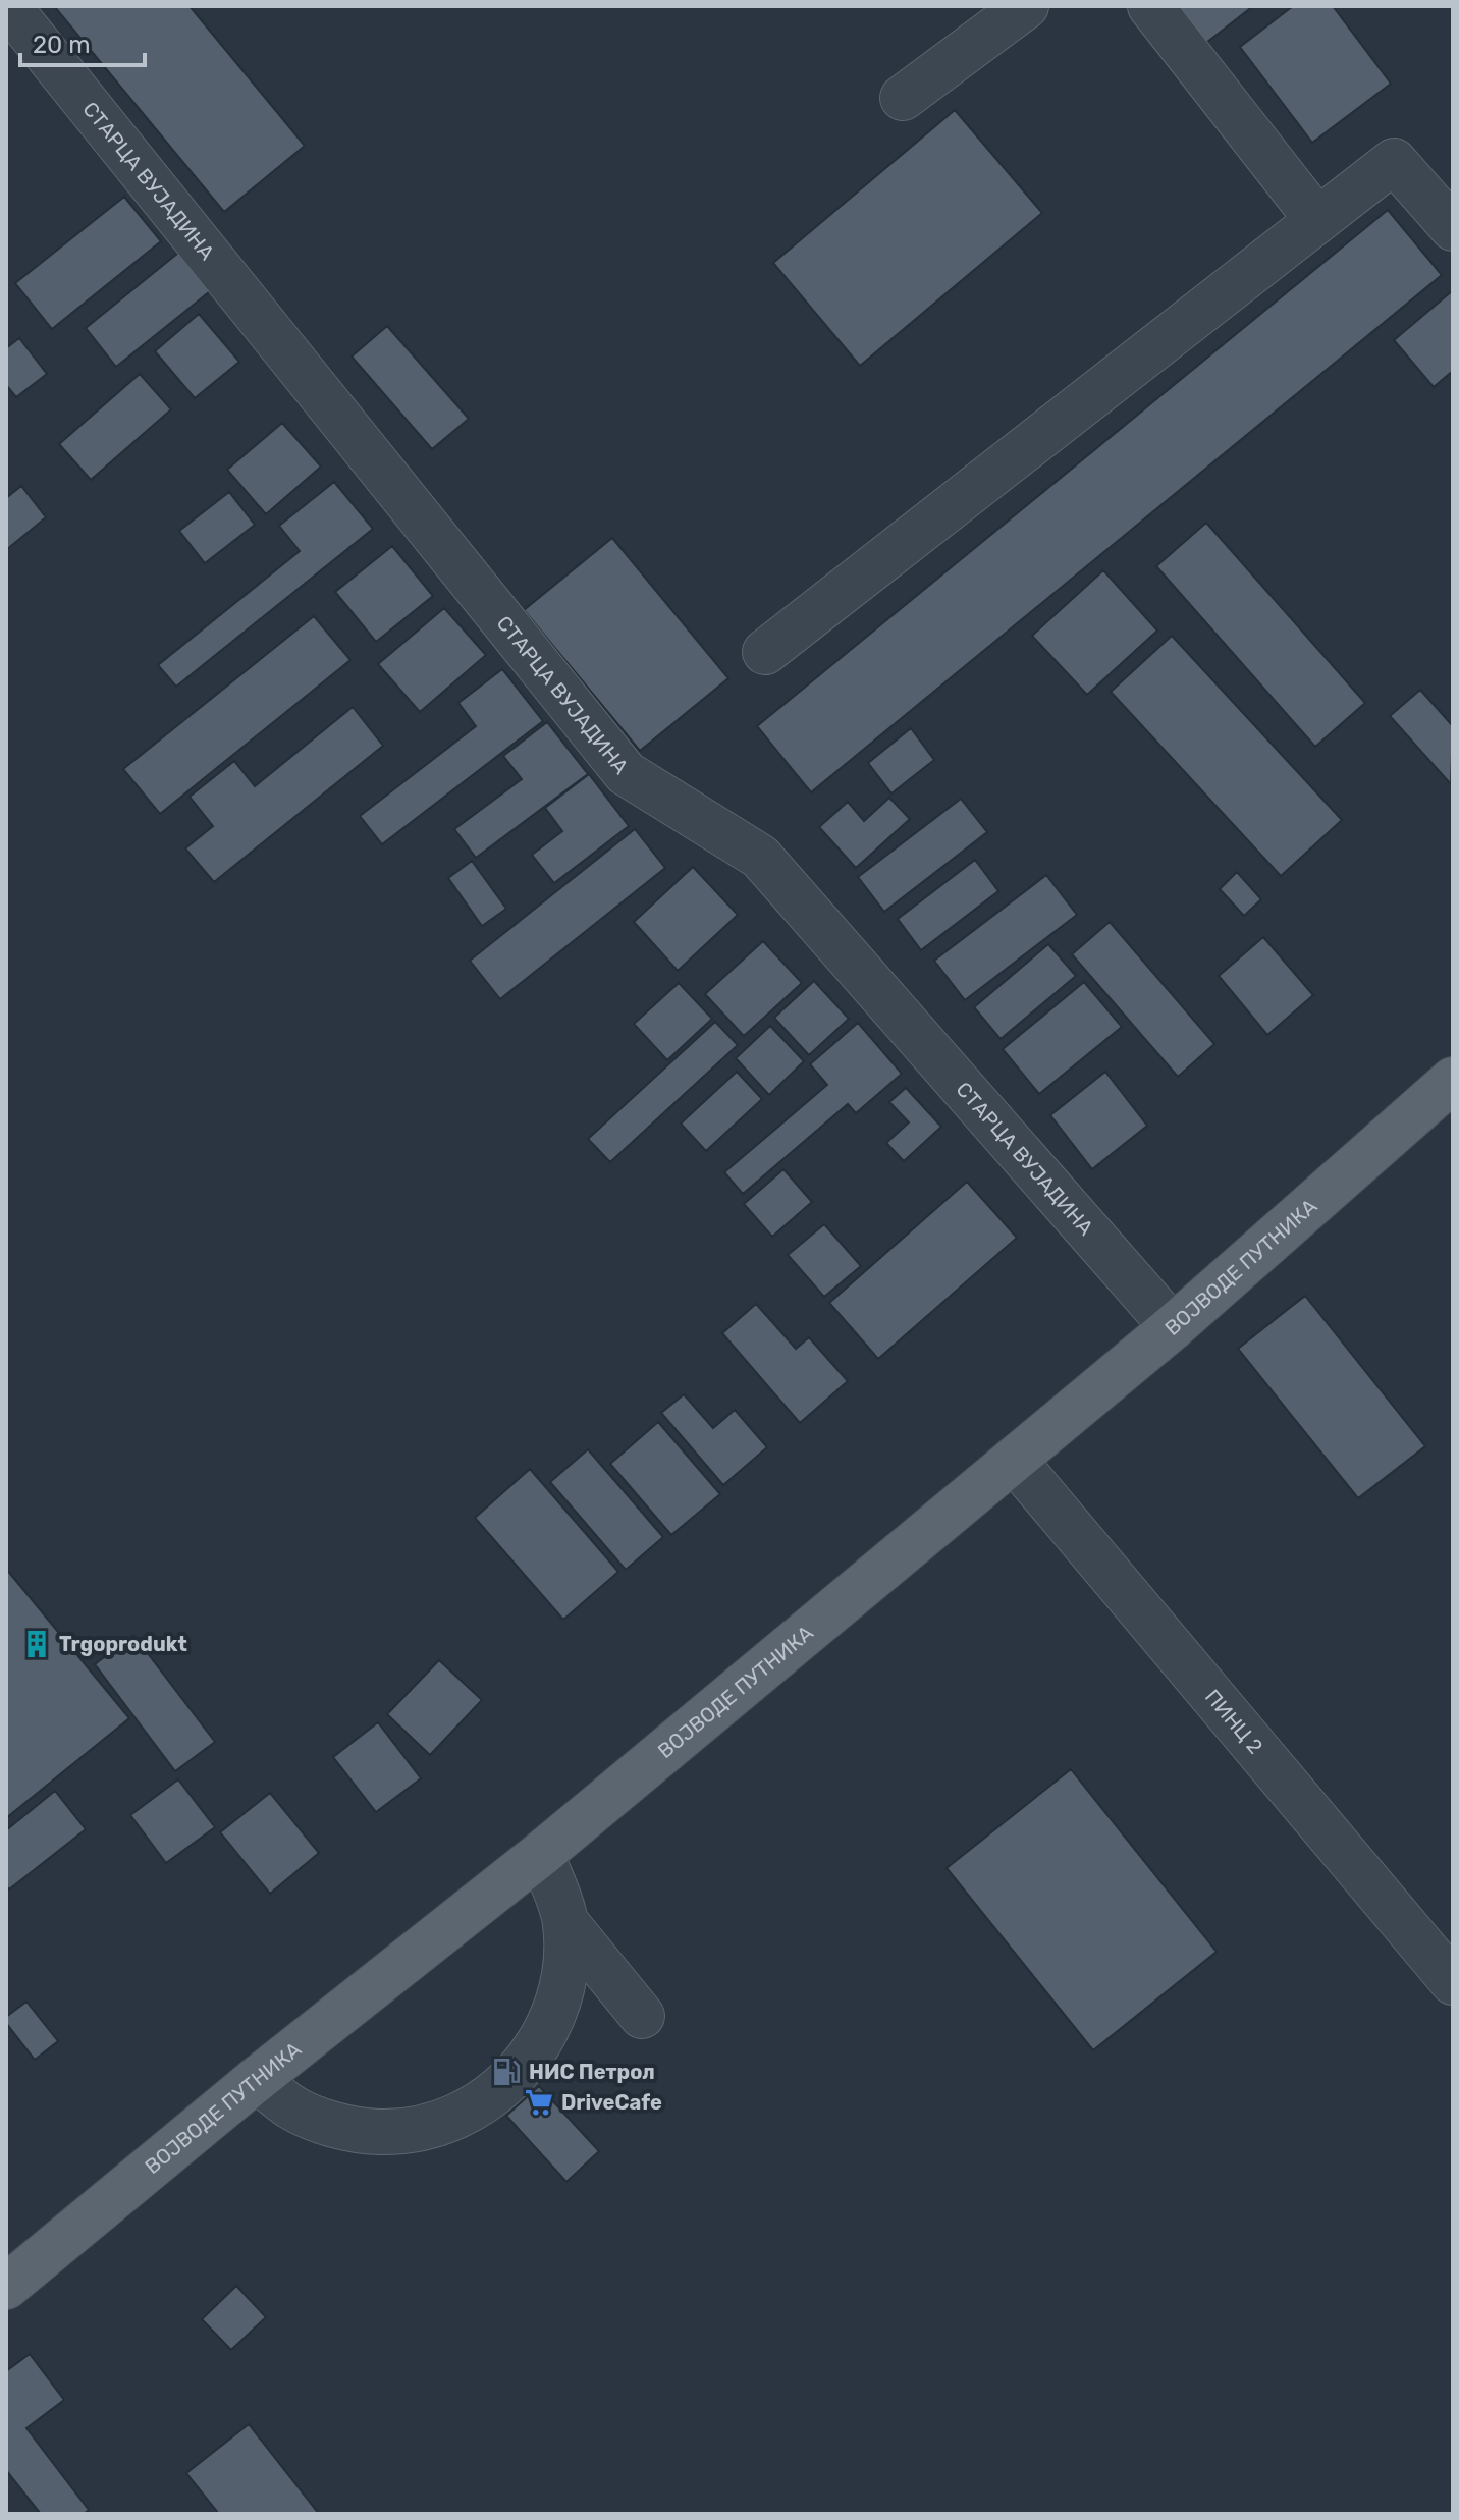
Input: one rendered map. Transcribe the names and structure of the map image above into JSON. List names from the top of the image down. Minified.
{"streets":{"main road":["ВОЈВОДЕ ПУТНИКА"],"street":["СТАРЦА ВУЈАДИНА","ПИНЦ 2"]},"crossings":[["СТАРЦА ВУЈАДИНА","ВОЈВОДЕ ПУТНИКА"],["ВОЈВОДЕ ПУТНИКА","ПИНЦ 2"]],"places":{"building":["Trgoprodukt"],"fuel station":["НИС Петрол"],"supermarket":["DriveCafe"]},"scale_bar":"20 m"}
